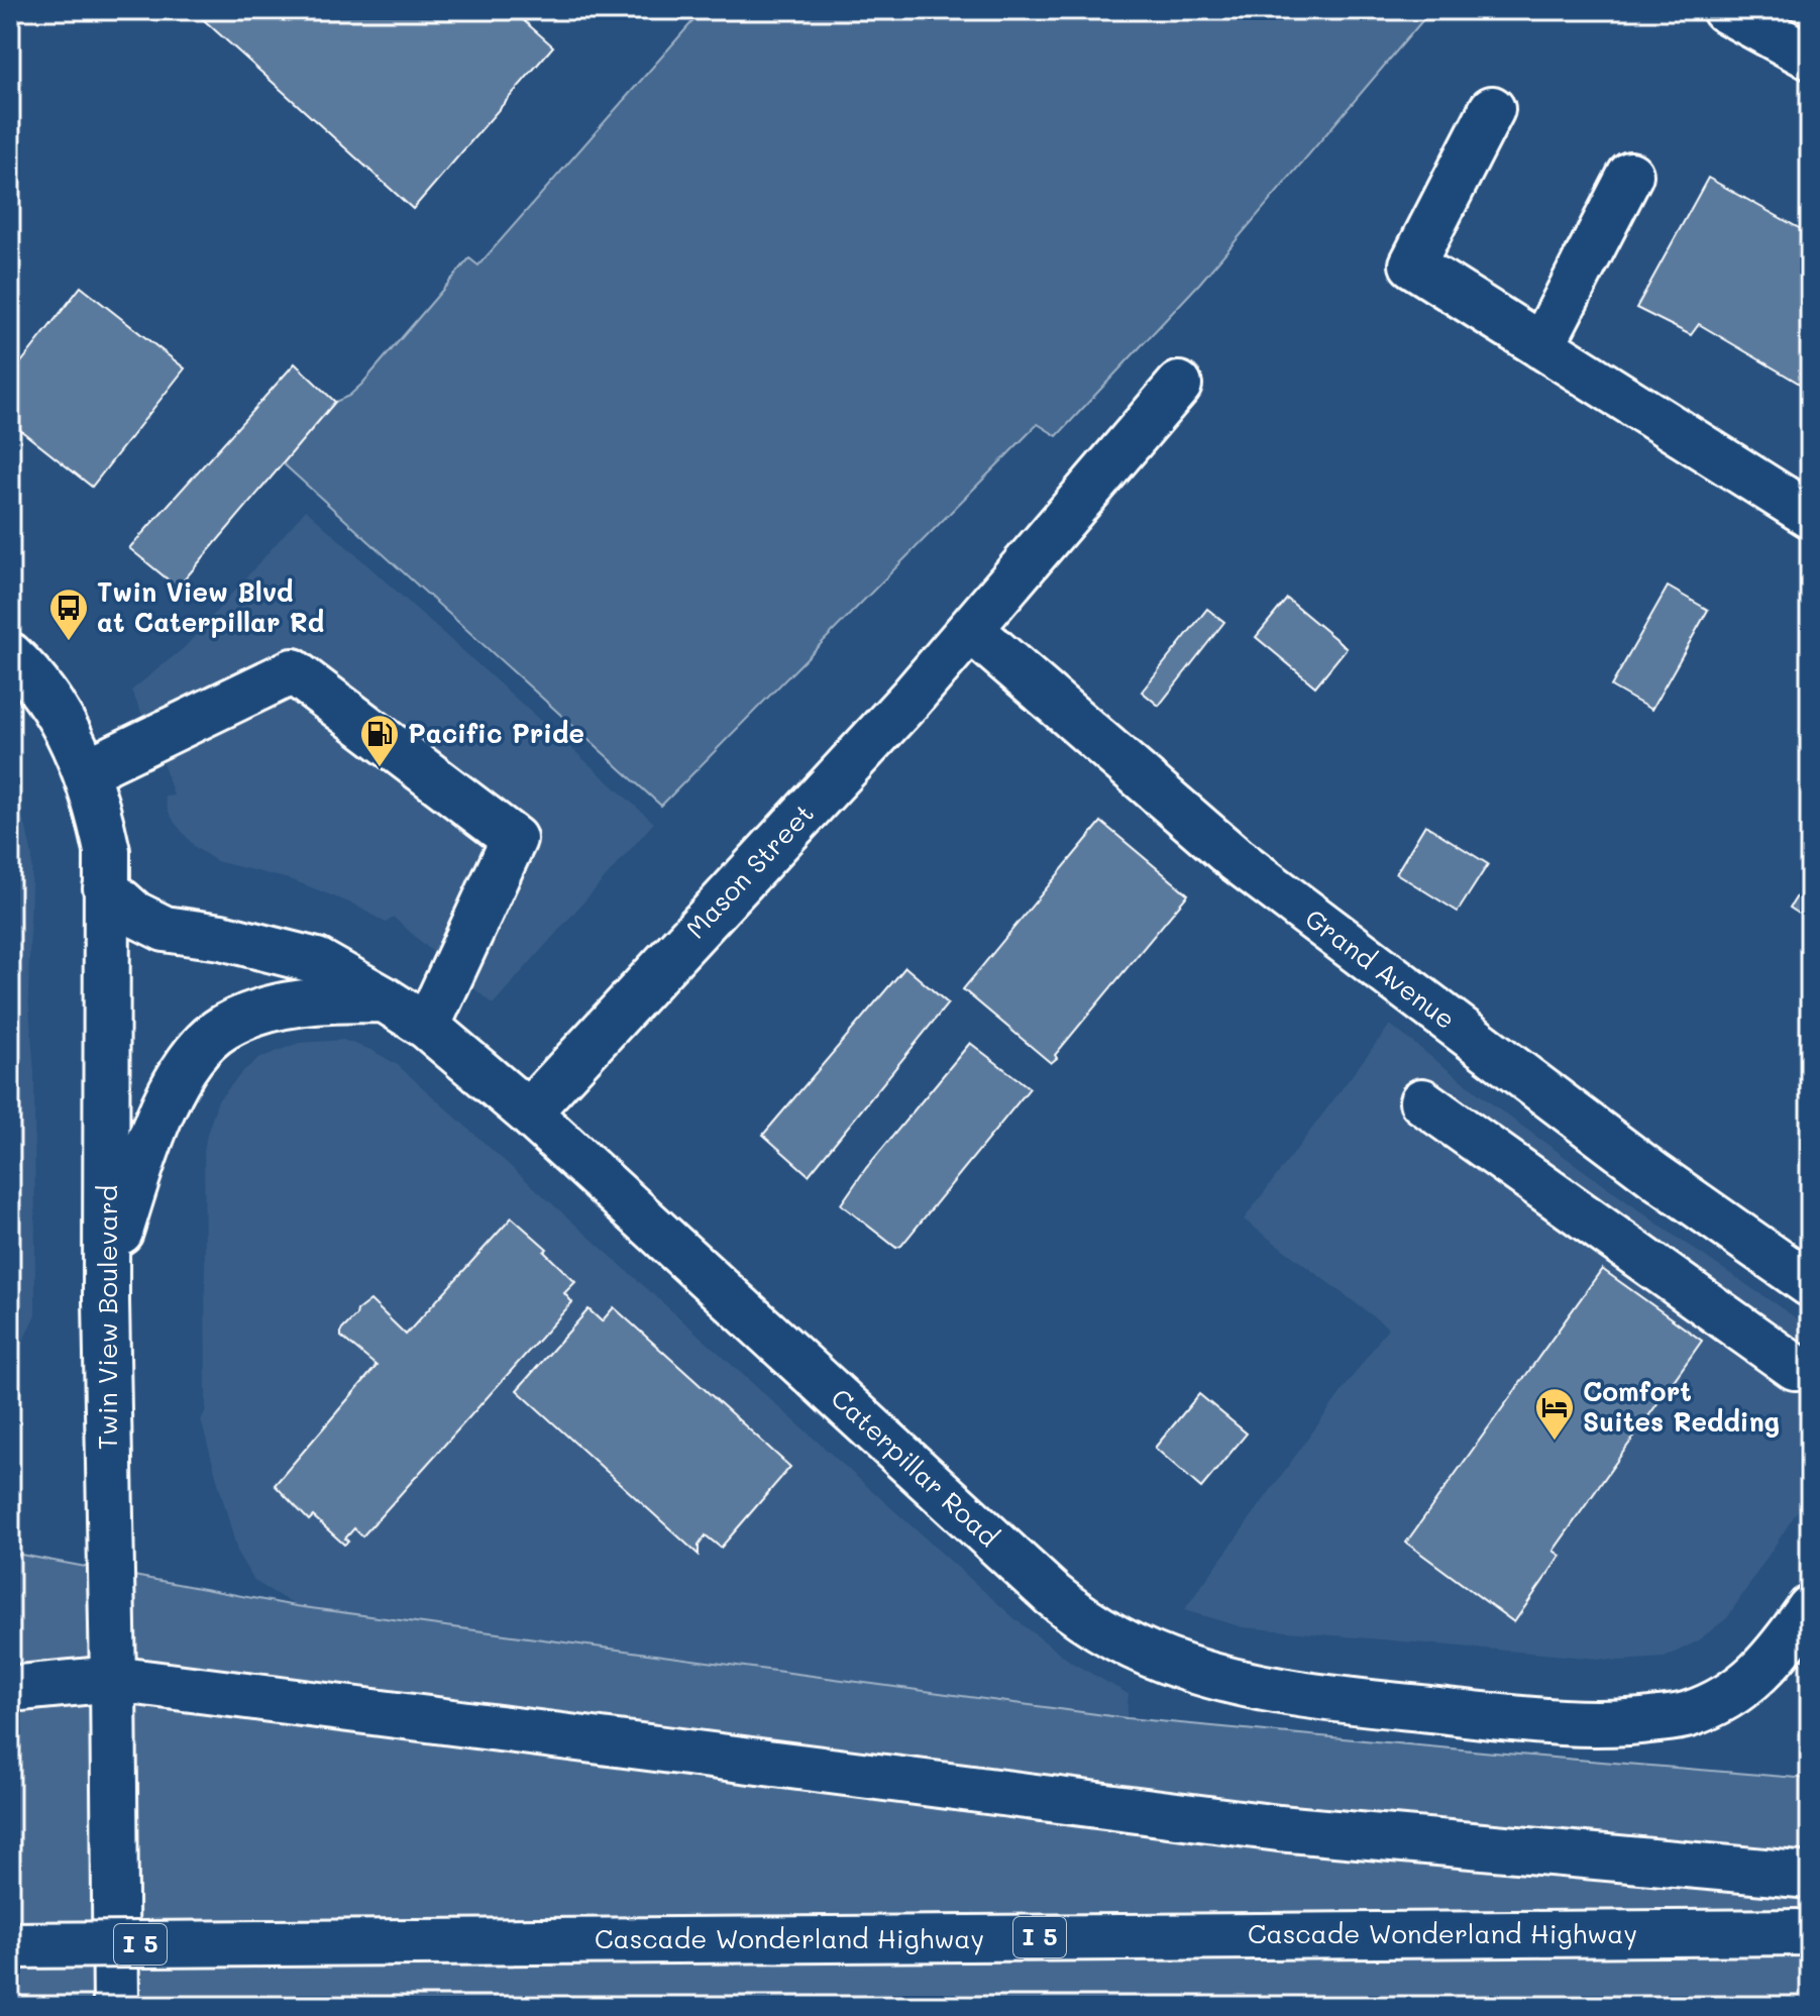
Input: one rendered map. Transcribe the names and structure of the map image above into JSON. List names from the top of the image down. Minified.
{"streets":{"main road":["Mason Street","Grand Avenue","Twin View Boulevard","Caterpillar Road","Cascade Wonderland Highway","I 5"]},"crossings":[["Mason Street","Grand Avenue"],["Mason Street","Caterpillar Road"],["Twin View Boulevard","Caterpillar Road"]],"places":{"bus stop":["Twin View Blvd at Caterpillar Rd"],"fuel station":["Pacific Pride"],"hotel":["Comfort Suites Redding"]}}
